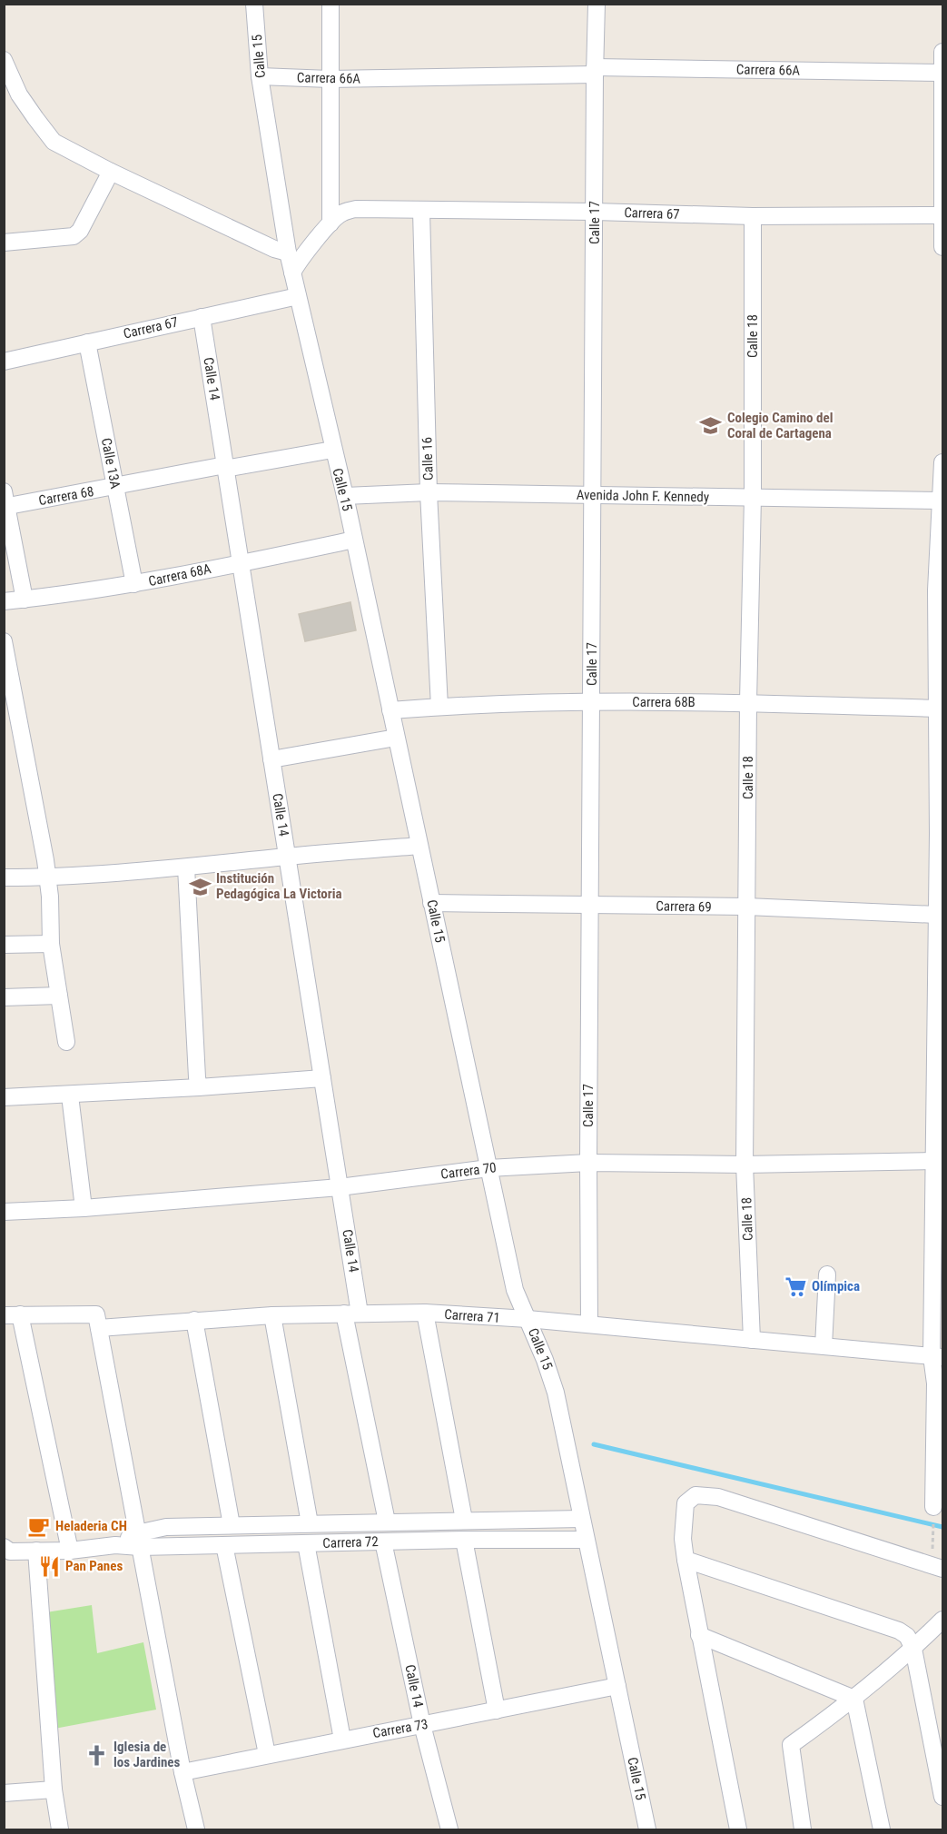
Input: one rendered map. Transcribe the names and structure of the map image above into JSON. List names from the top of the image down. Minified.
{"streets":{"street":["Calle 15","Carrera 66A","Carrera 67","Calle 17","Calle 18","Calle 14","Calle 16","Calle 13A","Carrera 68","Avenida John F. Kennedy","Carrera 68A","Carrera 68B","Carrera 69","Carrera 70","Carrera 71","Carrera 72","Carrera 73"]},"crossings":[["Calle 15","Carrera 66A"],["Calle 15","Carrera 67"],["Calle 15","Carrera 68"],["Calle 15","Avenida John F. Kennedy"],["Calle 15","Carrera 68A"],["Calle 15","Carrera 68B"],["Calle 15","Carrera 69"],["Calle 15","Carrera 70"],["Calle 15","Carrera 71"],["Calle 15","Carrera 72"],["Calle 15","Carrera 73"],["Carrera 66A","Calle 17"],["Carrera 67","Calle 17"],["Carrera 67","Calle 18"],["Carrera 67","Calle 14"],["Carrera 67","Calle 16"],["Carrera 67","Calle 13A"],["Calle 17","Avenida John F. Kennedy"],["Calle 17","Carrera 68B"],["Calle 17","Carrera 69"],["Calle 17","Carrera 70"],["Calle 17","Carrera 71"],["Calle 18","Avenida John F. Kennedy"],["Calle 18","Carrera 68B"],["Calle 18","Carrera 69"],["Calle 18","Carrera 70"],["Calle 18","Carrera 71"],["Calle 14","Carrera 68"],["Calle 14","Carrera 68A"],["Calle 14","Carrera 70"],["Calle 14","Carrera 71"],["Calle 14","Carrera 72"],["Calle 14","Carrera 73"],["Calle 16","Avenida John F. Kennedy"],["Calle 16","Carrera 68B"],["Calle 13A","Carrera 68"],["Calle 13A","Carrera 68A"]],"places":{"school or university":["Colegio Camino del Coral de Cartagena","Institución Pedagógica La Victoria"],"supermarket":["Olímpica"],"cafe":["Heladeria CH"],"restaurant":["Pan Panes"],"church":["Iglesia de los Jardines"]}}
